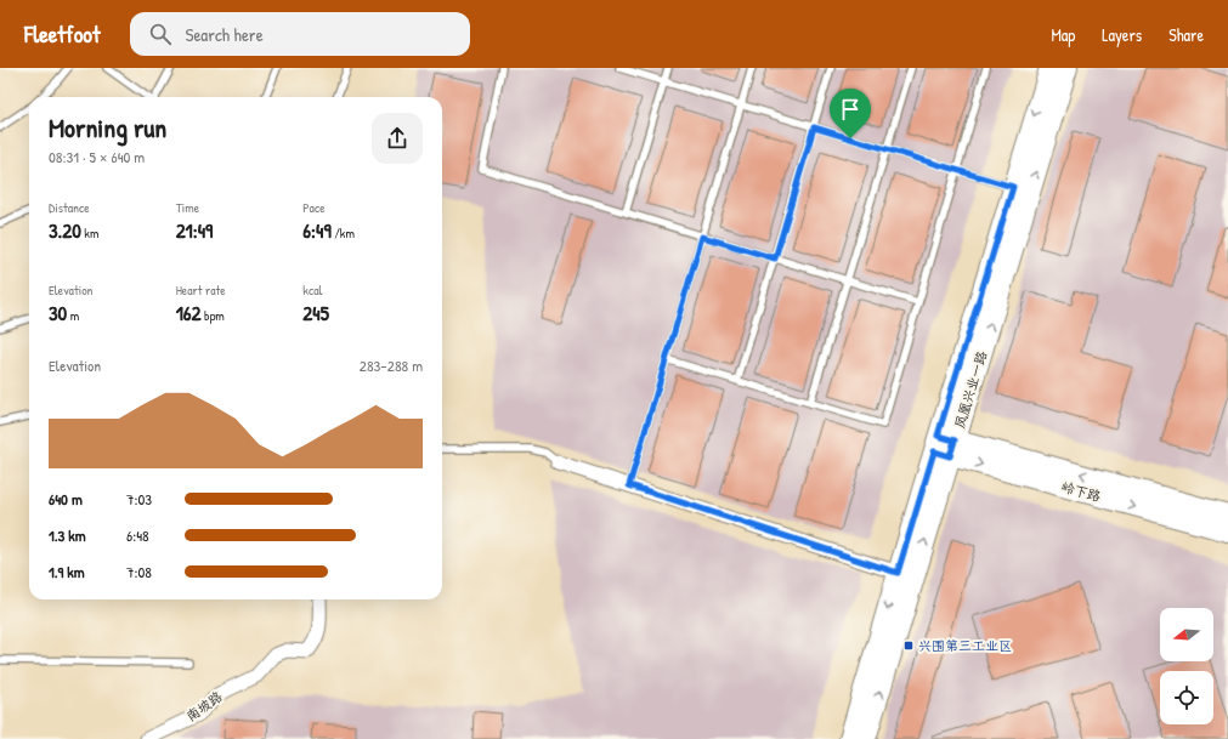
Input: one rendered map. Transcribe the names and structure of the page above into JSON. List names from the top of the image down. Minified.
{"streets":{"street":["凤凰兴业一路","岭下路","南坡路"]},"crossings":[["凤凰兴业一路","岭下路"]],"places":{"transit":["兴围第三工业区"]},"north":"left","page":{"header":"Fleetfoot","search":"Search here","nav":["Map","Layers","Share"],"heading":["Morning run","08:31 · 5 × 640 m"],"stats":[["Distance","3.20 km"],["Time","21:49"],["Pace","6:49 /km"],["Elevation","30 m"],["Heart rate","162 bpm"],["kcal","245"]],"chart":["Elevation","283–288 m"],"list":[{"name":"640 m","note":"7:03"},{"name":"1.3 km","note":"6:48"},{"name":"1.9 km","note":"7:08"}]}}
